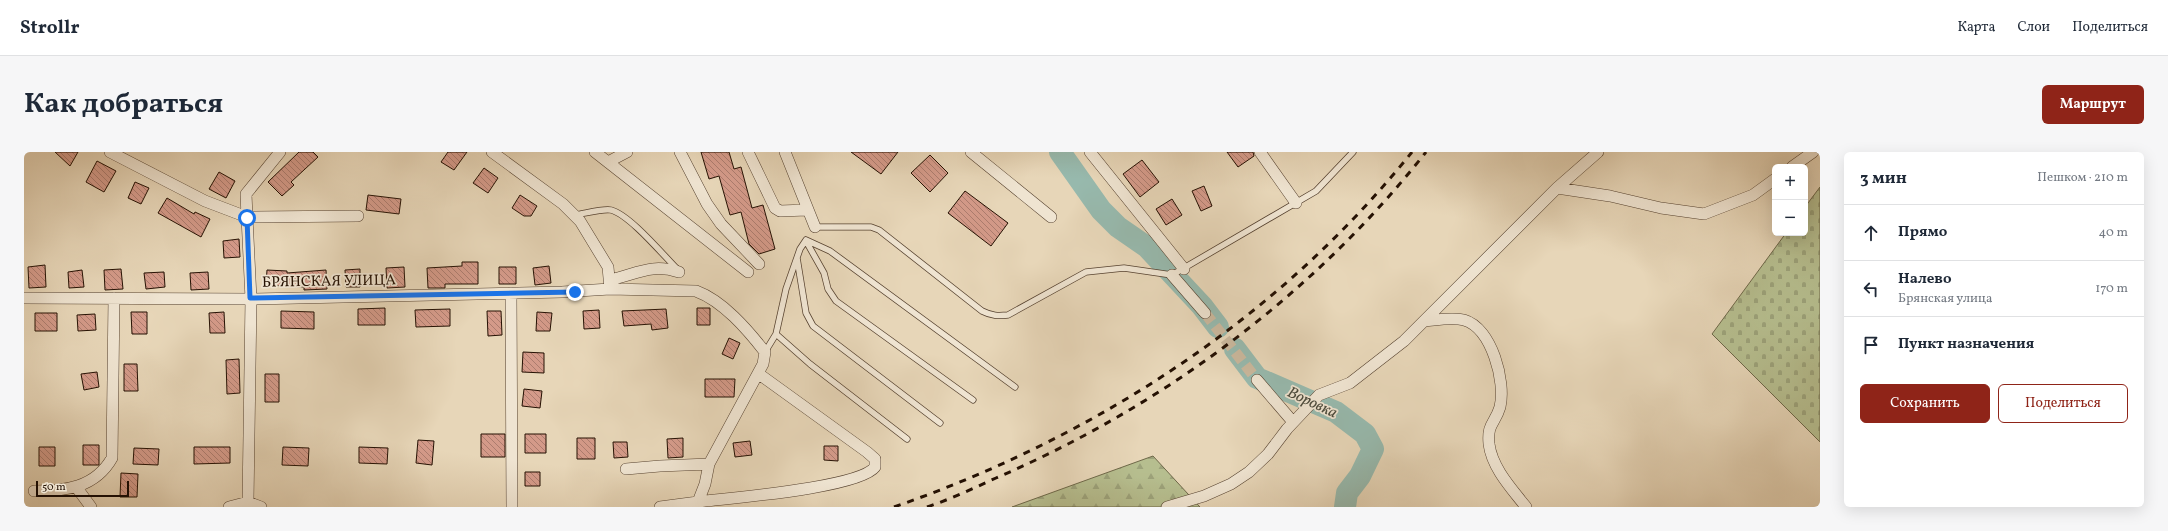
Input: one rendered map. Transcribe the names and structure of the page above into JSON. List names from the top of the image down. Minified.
{"streets":{"street":["БРЯНСКАЯ УЛИЦА"]},"water":["Воровка"],"scale_bar":"50 m","page":{"header":"Strollr","nav":["Карта","Слои","Поделиться"],"title":"Как добраться","buttons":["Маршрут",["Сохранить","Поделиться"]],"heading":["3 мин","Пешком · 210 m"],"map_buttons":["+","−"],"list":[["Прямо","40 m"],["Налево","Брянская улица","170 m"],"Пункт назначения"],"scale":"50 m"}}
